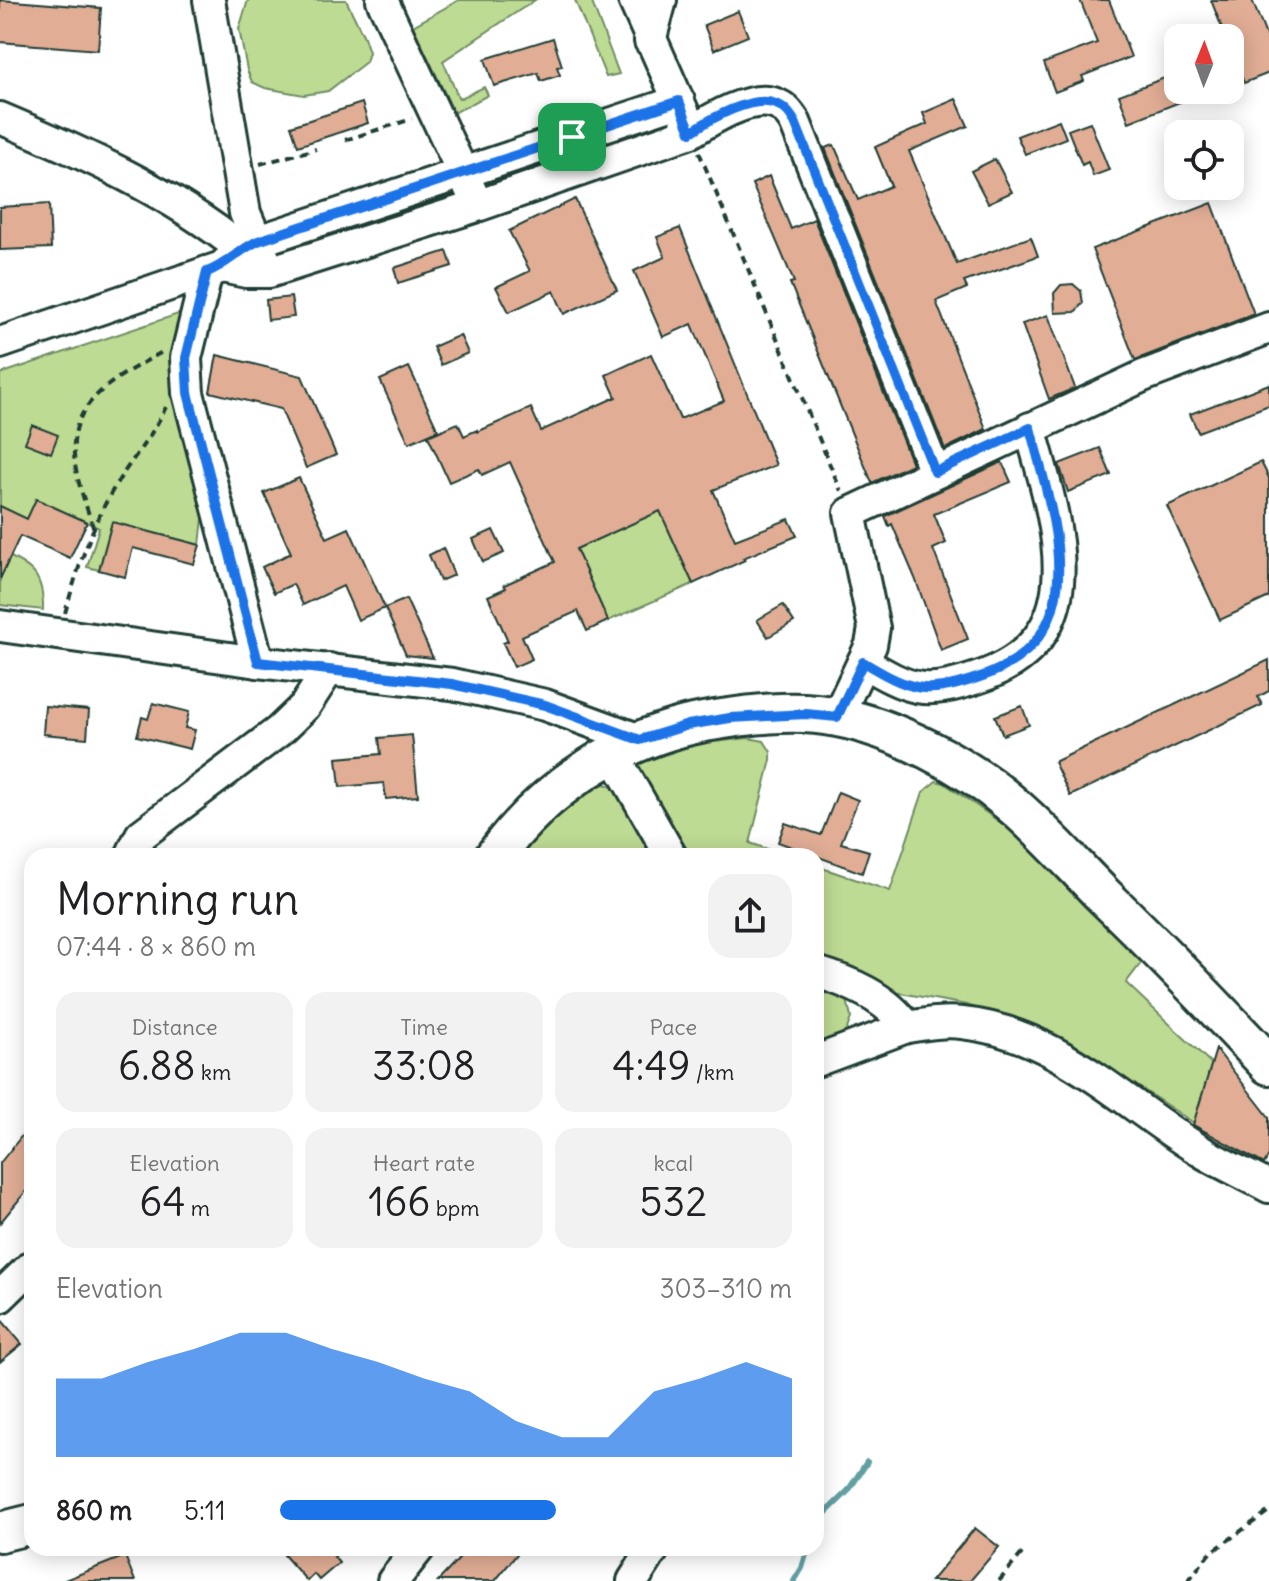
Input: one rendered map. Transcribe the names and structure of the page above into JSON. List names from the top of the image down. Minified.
{"north":"top","page":{"heading":["Morning run","07:44 · 8 × 860 m"],"stats":[["Distance","6.88 km"],["Time","33:08"],["Pace","4:49 /km"],["Elevation","64 m"],["Heart rate","166 bpm"],["kcal","532"]],"chart":["Elevation","303–310 m"],"list":[{"name":"860 m","note":"5:11"}]}}
